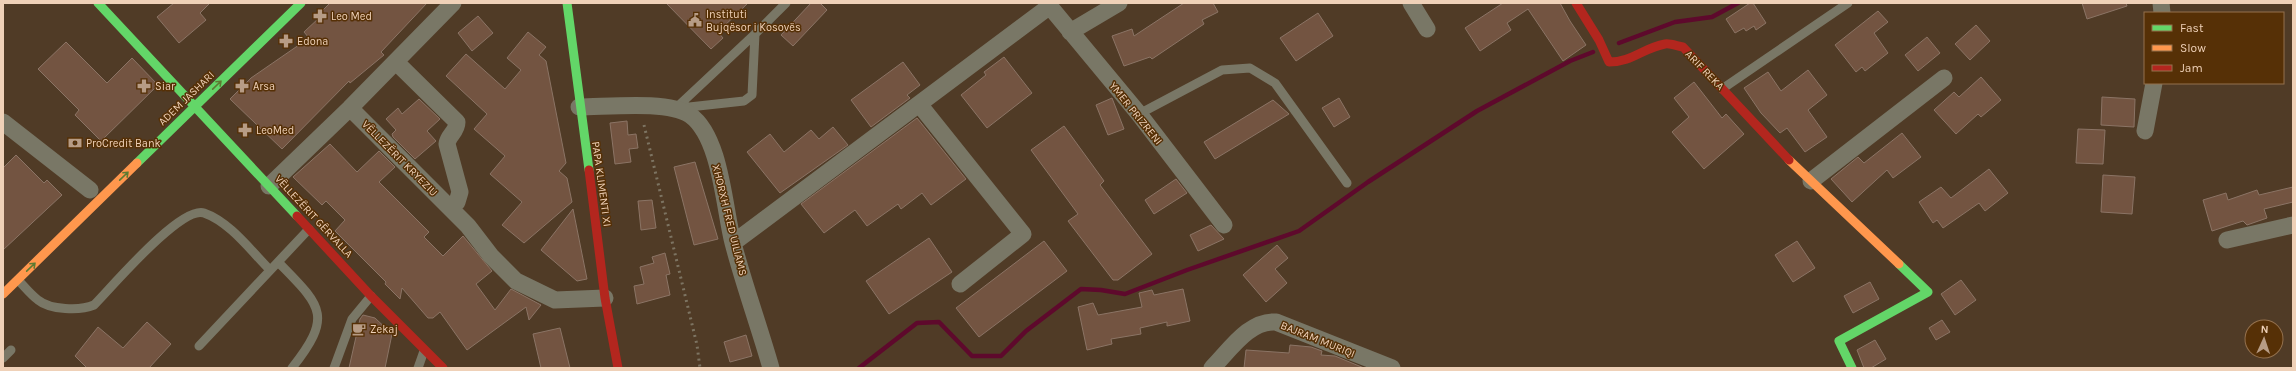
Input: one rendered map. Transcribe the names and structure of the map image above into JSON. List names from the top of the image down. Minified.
{"streets":{"street":["ARIF REKA","ADEM JASHARI","YMER PRIZRENI","VËLLEZËRIT KRYEZIU","PAPA KLIMENTI XI","VËLLEZËRIT GËRVALLA","XHORXH FRED UILIAMS","BAJRAM MURIQI"]},"crossings":[["ADEM JASHARI","VËLLEZËRIT GËRVALLA"],["VËLLEZËRIT KRYEZIU","PAPA KLIMENTI XI"]],"one_way":["ADEM JASHARI"],"places":{"pharmacy":["Leo Med","Edona","Siar","Arsa","LeoMed"],"public building":["Instituti Bujqësor i Kosovës"],"bank":["ProCredit Bank"],"cafe":["Zekaj"]},"legend":["Fast","Slow","Jam"],"north":"top"}
